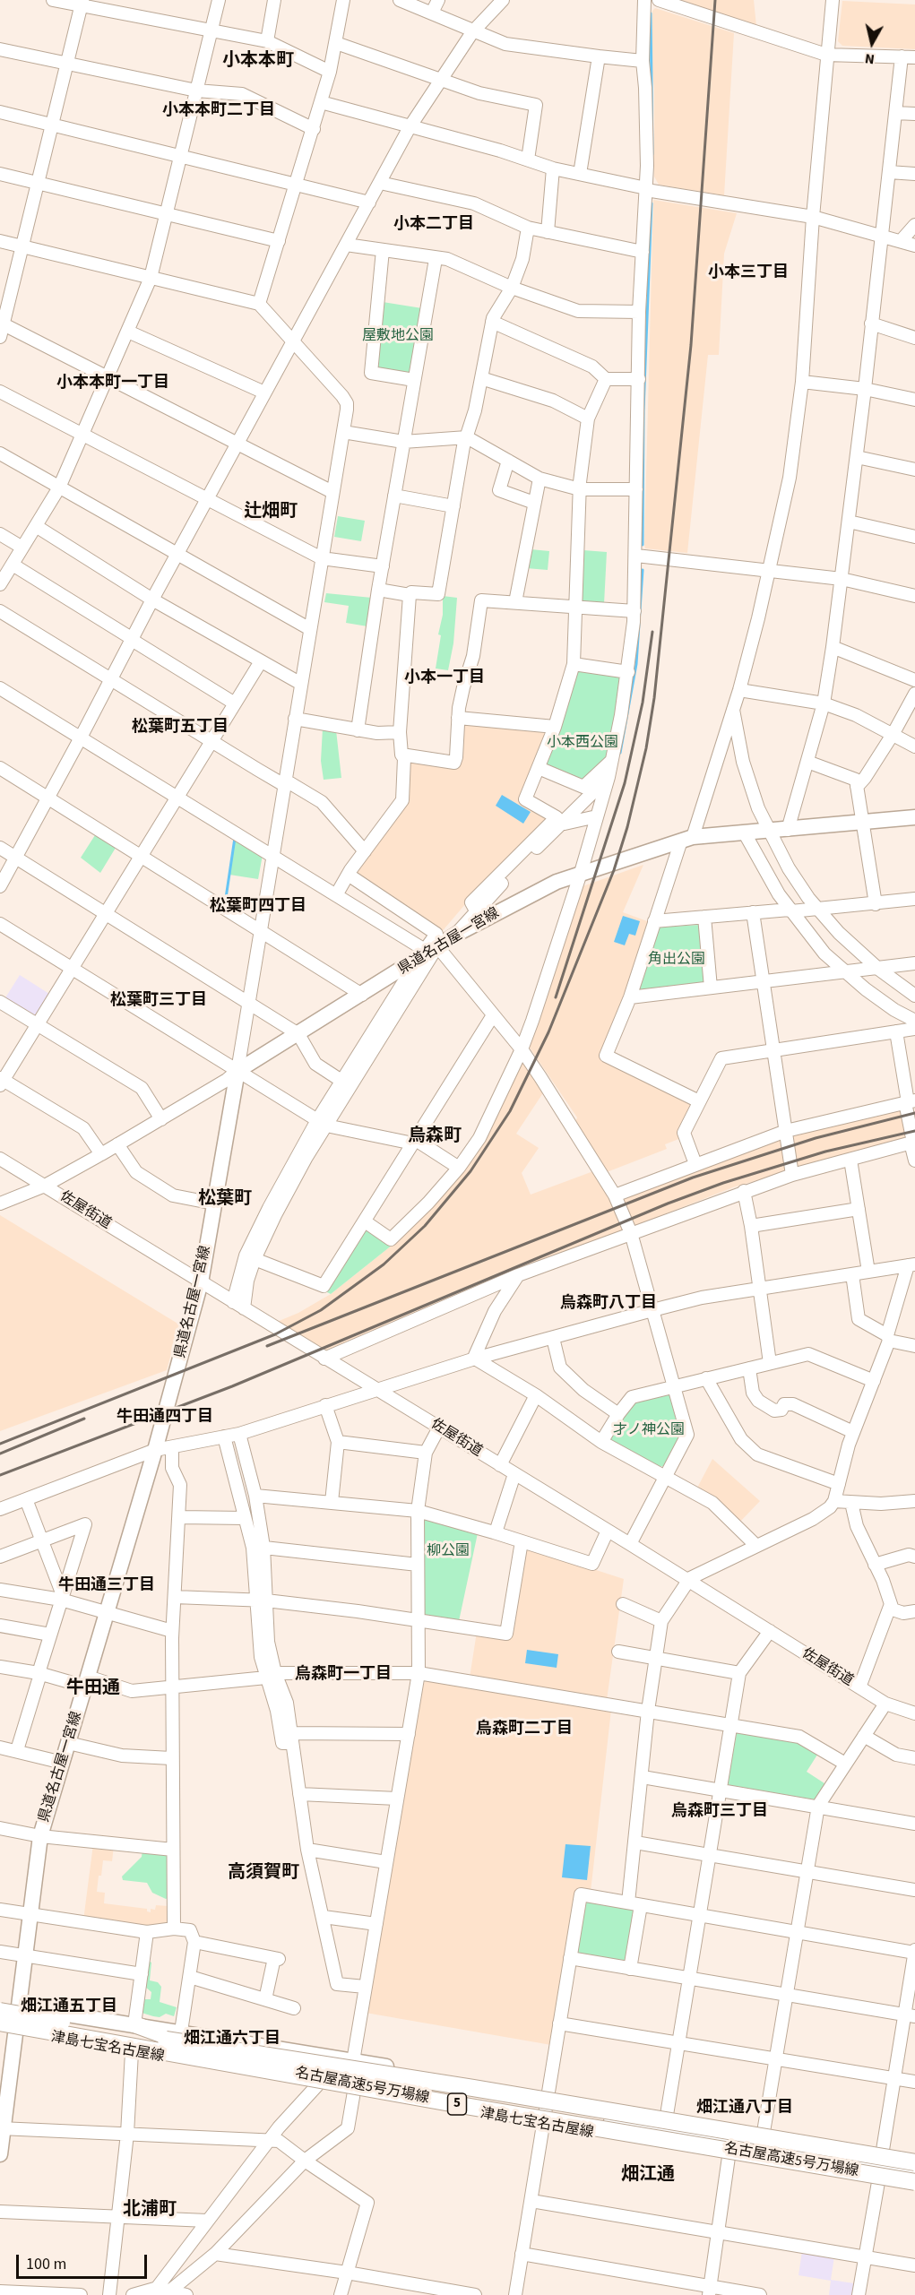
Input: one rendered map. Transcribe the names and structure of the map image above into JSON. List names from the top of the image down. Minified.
{"streets":{"highway":["名古屋高速5号万場線","5"],"main road":["県道名古屋一宮線","津島七宝名古屋線"],"street":["佐屋街道"]},"crossings":[["県道名古屋一宮線","佐屋街道"],["県道名古屋一宮線","津島七宝名古屋線"],["津島七宝名古屋線","名古屋高速5号万場線"]],"districts":["小本本町","小本本町二丁目","小本二丁目","小本三丁目","小本本町一丁目","辻畑町","小本一丁目","松葉町五丁目","松葉町四丁目","松葉町三丁目","烏森町","松葉町","烏森町八丁目","牛田通四丁目","牛田通三丁目","烏森町一丁目","牛田通","烏森町二丁目","烏森町三丁目","高須賀町","畑江通五丁目","畑江通六丁目","畑江通八丁目","畑江通","北浦町"],"parks":["屋敷地公園","小本西公園","角出公園","才ノ神公園","柳公園"],"scale_bar":"100 m","north":"bottom"}
